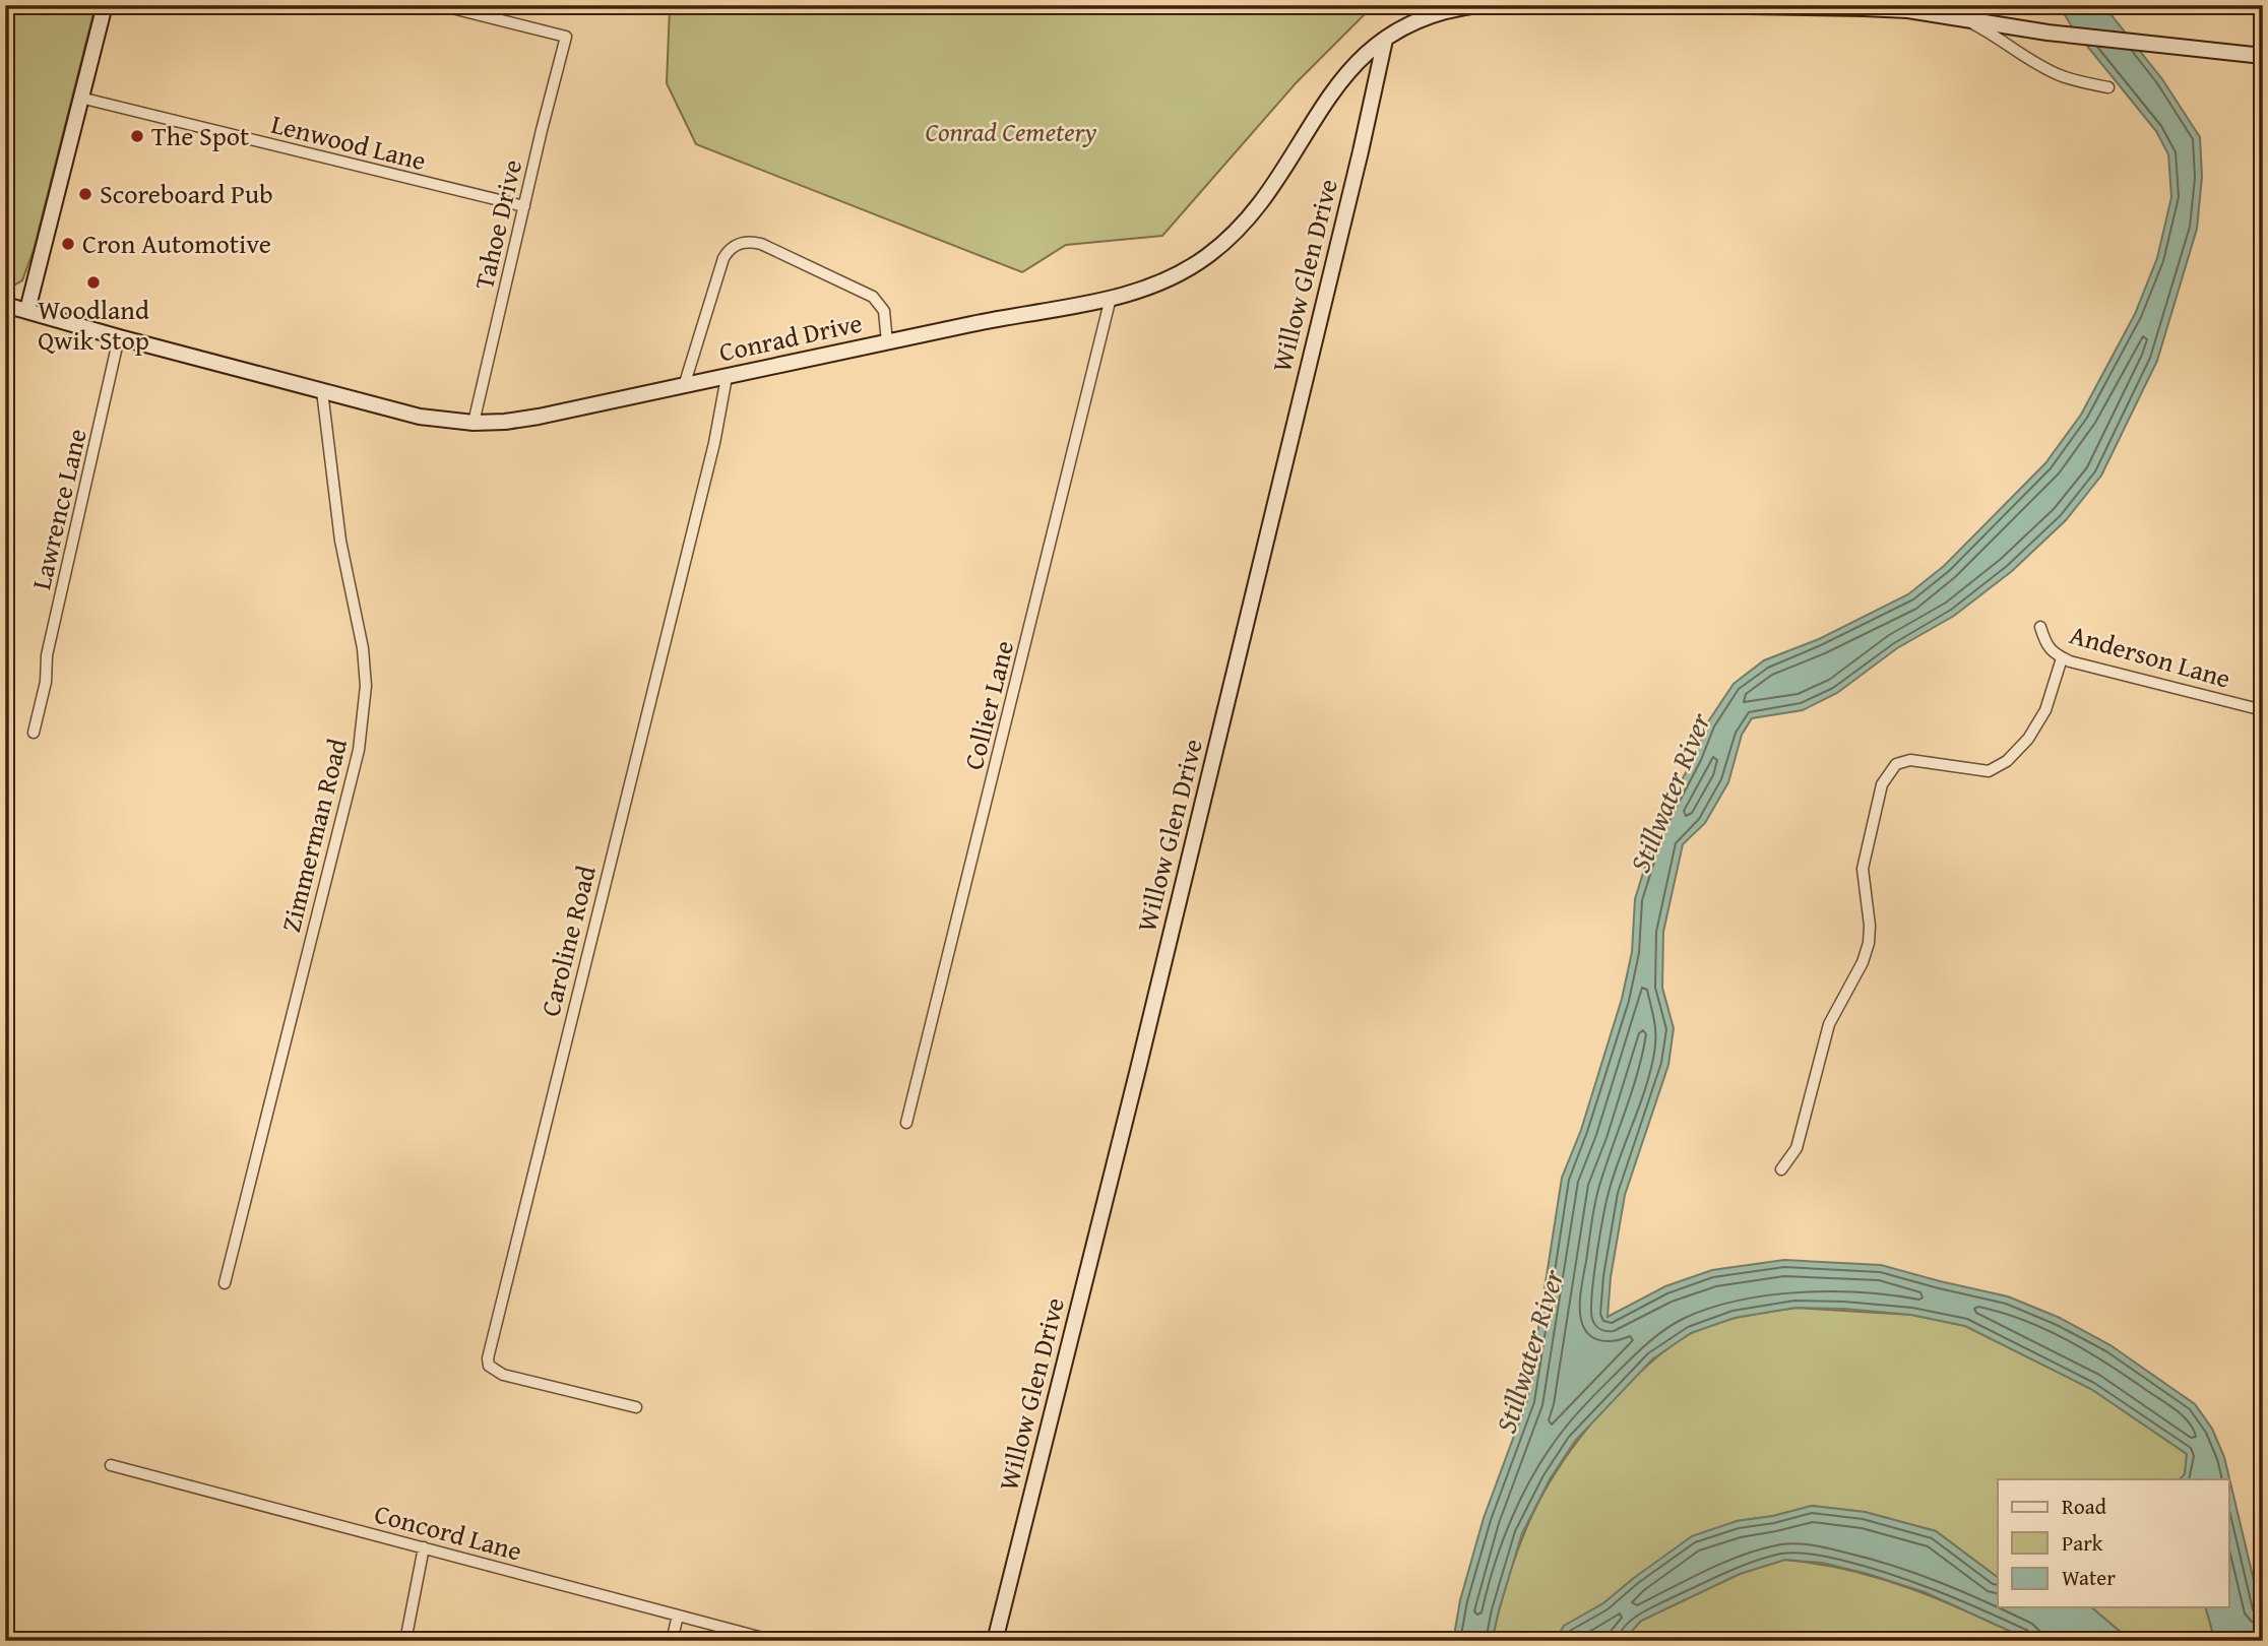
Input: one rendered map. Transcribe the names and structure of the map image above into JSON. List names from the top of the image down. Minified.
{"streets":{"main road":["Willow Glen Drive","Conrad Drive"],"street":["Lenwood Lane","Tahoe Drive","Lawrence Lane","Anderson Lane","Collier Lane","Zimmerman Road","Caroline Road","Concord Lane"]},"crossings":[["Lenwood Lane","Tahoe Drive"],["Tahoe Drive","Conrad Drive"],["Willow Glen Drive","Conrad Drive"],["Conrad Drive","Lawrence Lane"],["Conrad Drive","Collier Lane"],["Conrad Drive","Zimmerman Road"],["Conrad Drive","Caroline Road"]],"water":["Stillwater River"],"parks":["Conrad Cemetery"],"places":["The Spot","Scoreboard Pub","Cron Automotive","Woodland Qwik Stop"],"legend":["Road","Park","Water"]}
